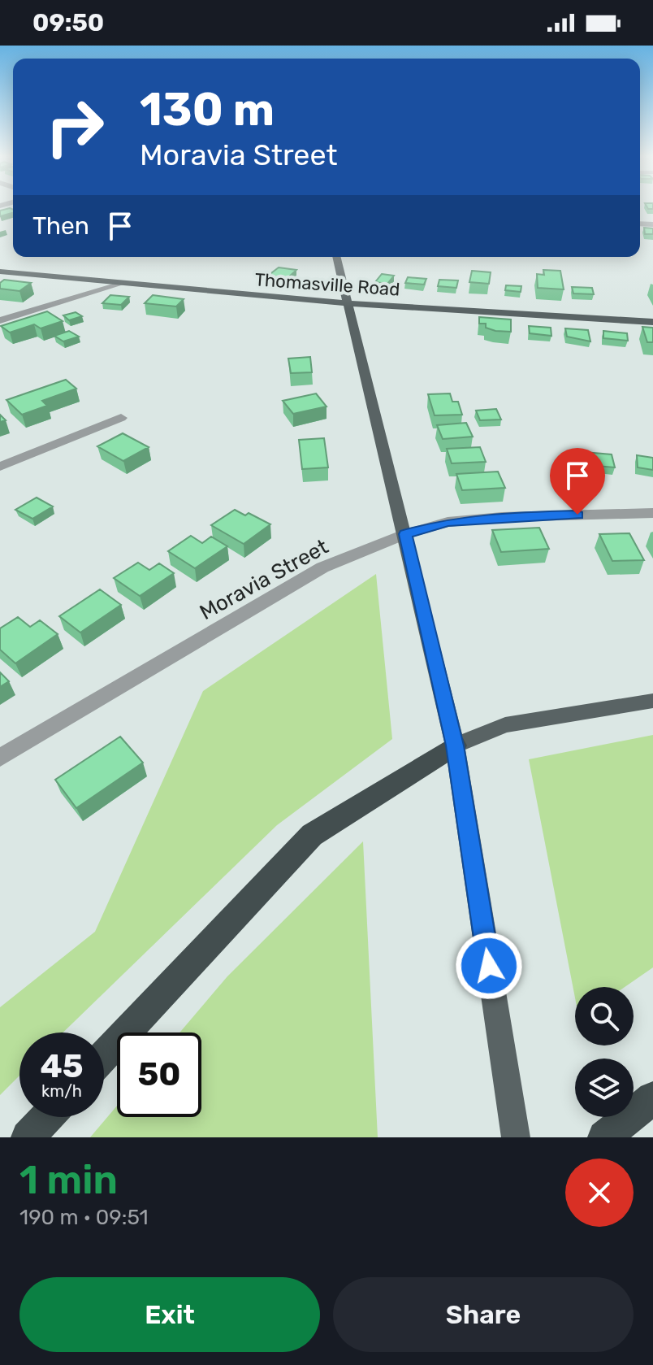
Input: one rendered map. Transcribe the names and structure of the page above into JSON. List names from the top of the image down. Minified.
{"streets":{"main road":["Thomasville Road"],"street":["Moravia Street"]},"page":{"status":"09:50","turn":["130 m","Moravia Street"],"then":"Then","speed":"45 km/h","limit":"50","heading":["1 min","190 m · 09:51"],"buttons":["Exit","Share"]}}
